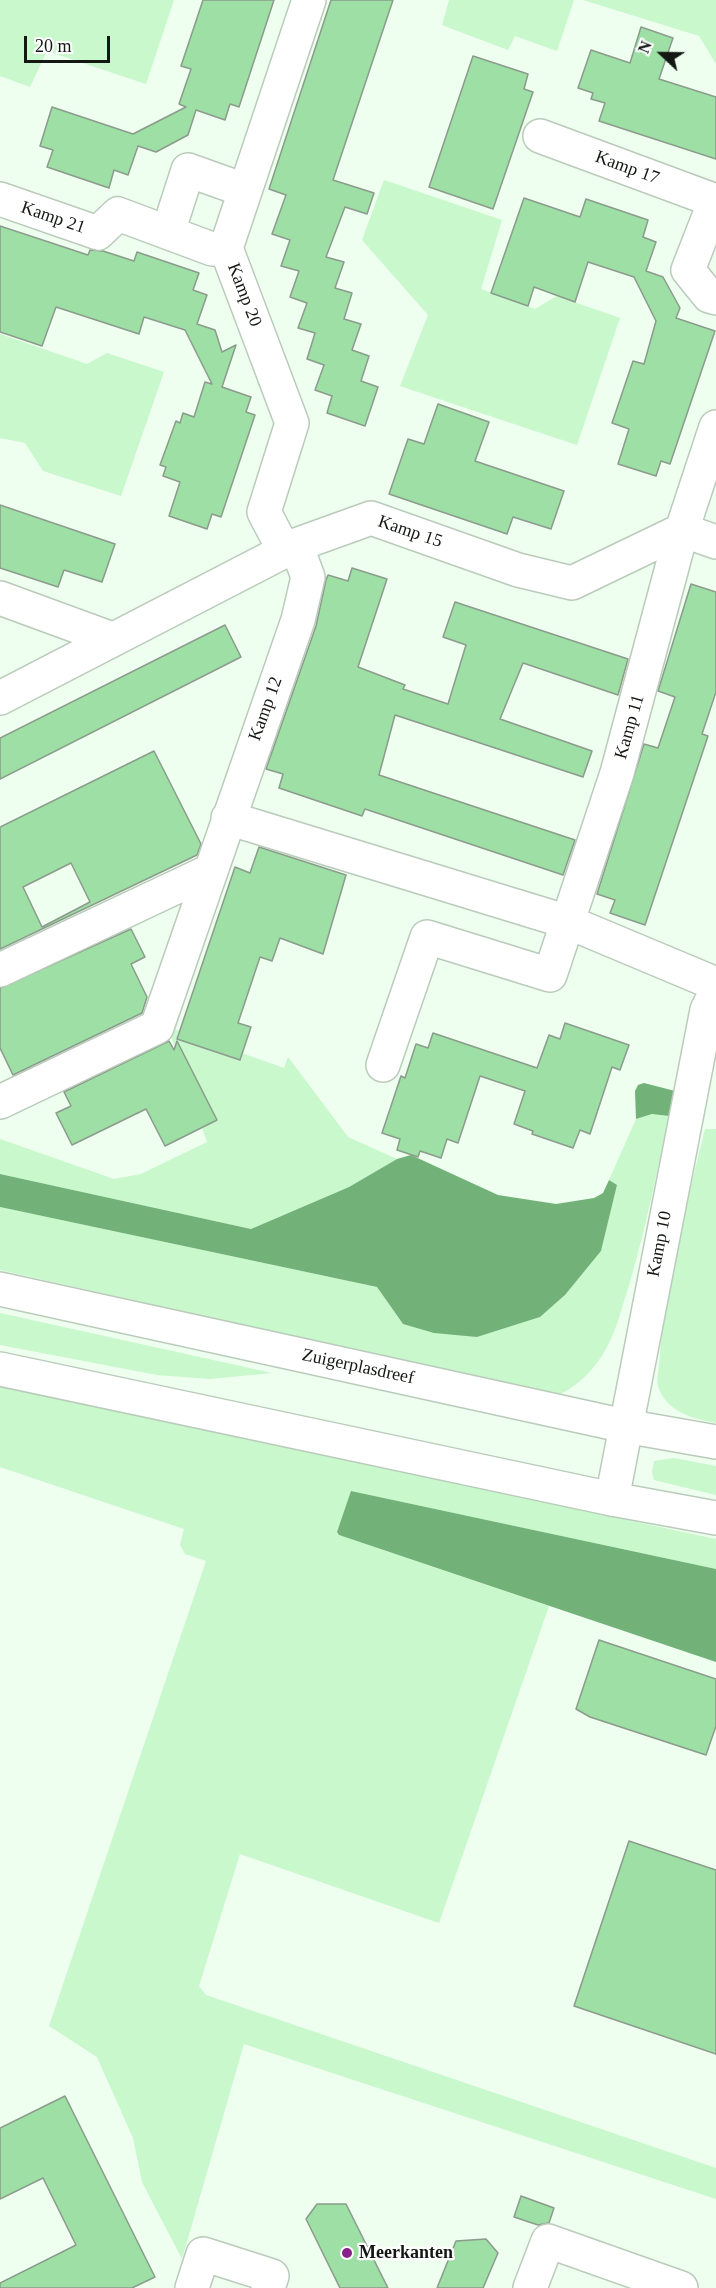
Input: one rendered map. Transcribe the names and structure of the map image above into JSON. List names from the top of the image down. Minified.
{"streets":{"street":["Kamp 17","Kamp 21","Kamp 20","Kamp 15","Kamp 12","Kamp 11","Kamp 10","Zuigerplasdreef"]},"crossings":[["Kamp 21","Kamp 20"],["Kamp 20","Kamp 15"],["Kamp 20","Kamp 12"],["Kamp 15","Kamp 12"],["Kamp 15","Kamp 11"],["Kamp 10","Zuigerplasdreef"]],"places":["Meerkanten"],"scale_bar":"20 m","north":"left"}
